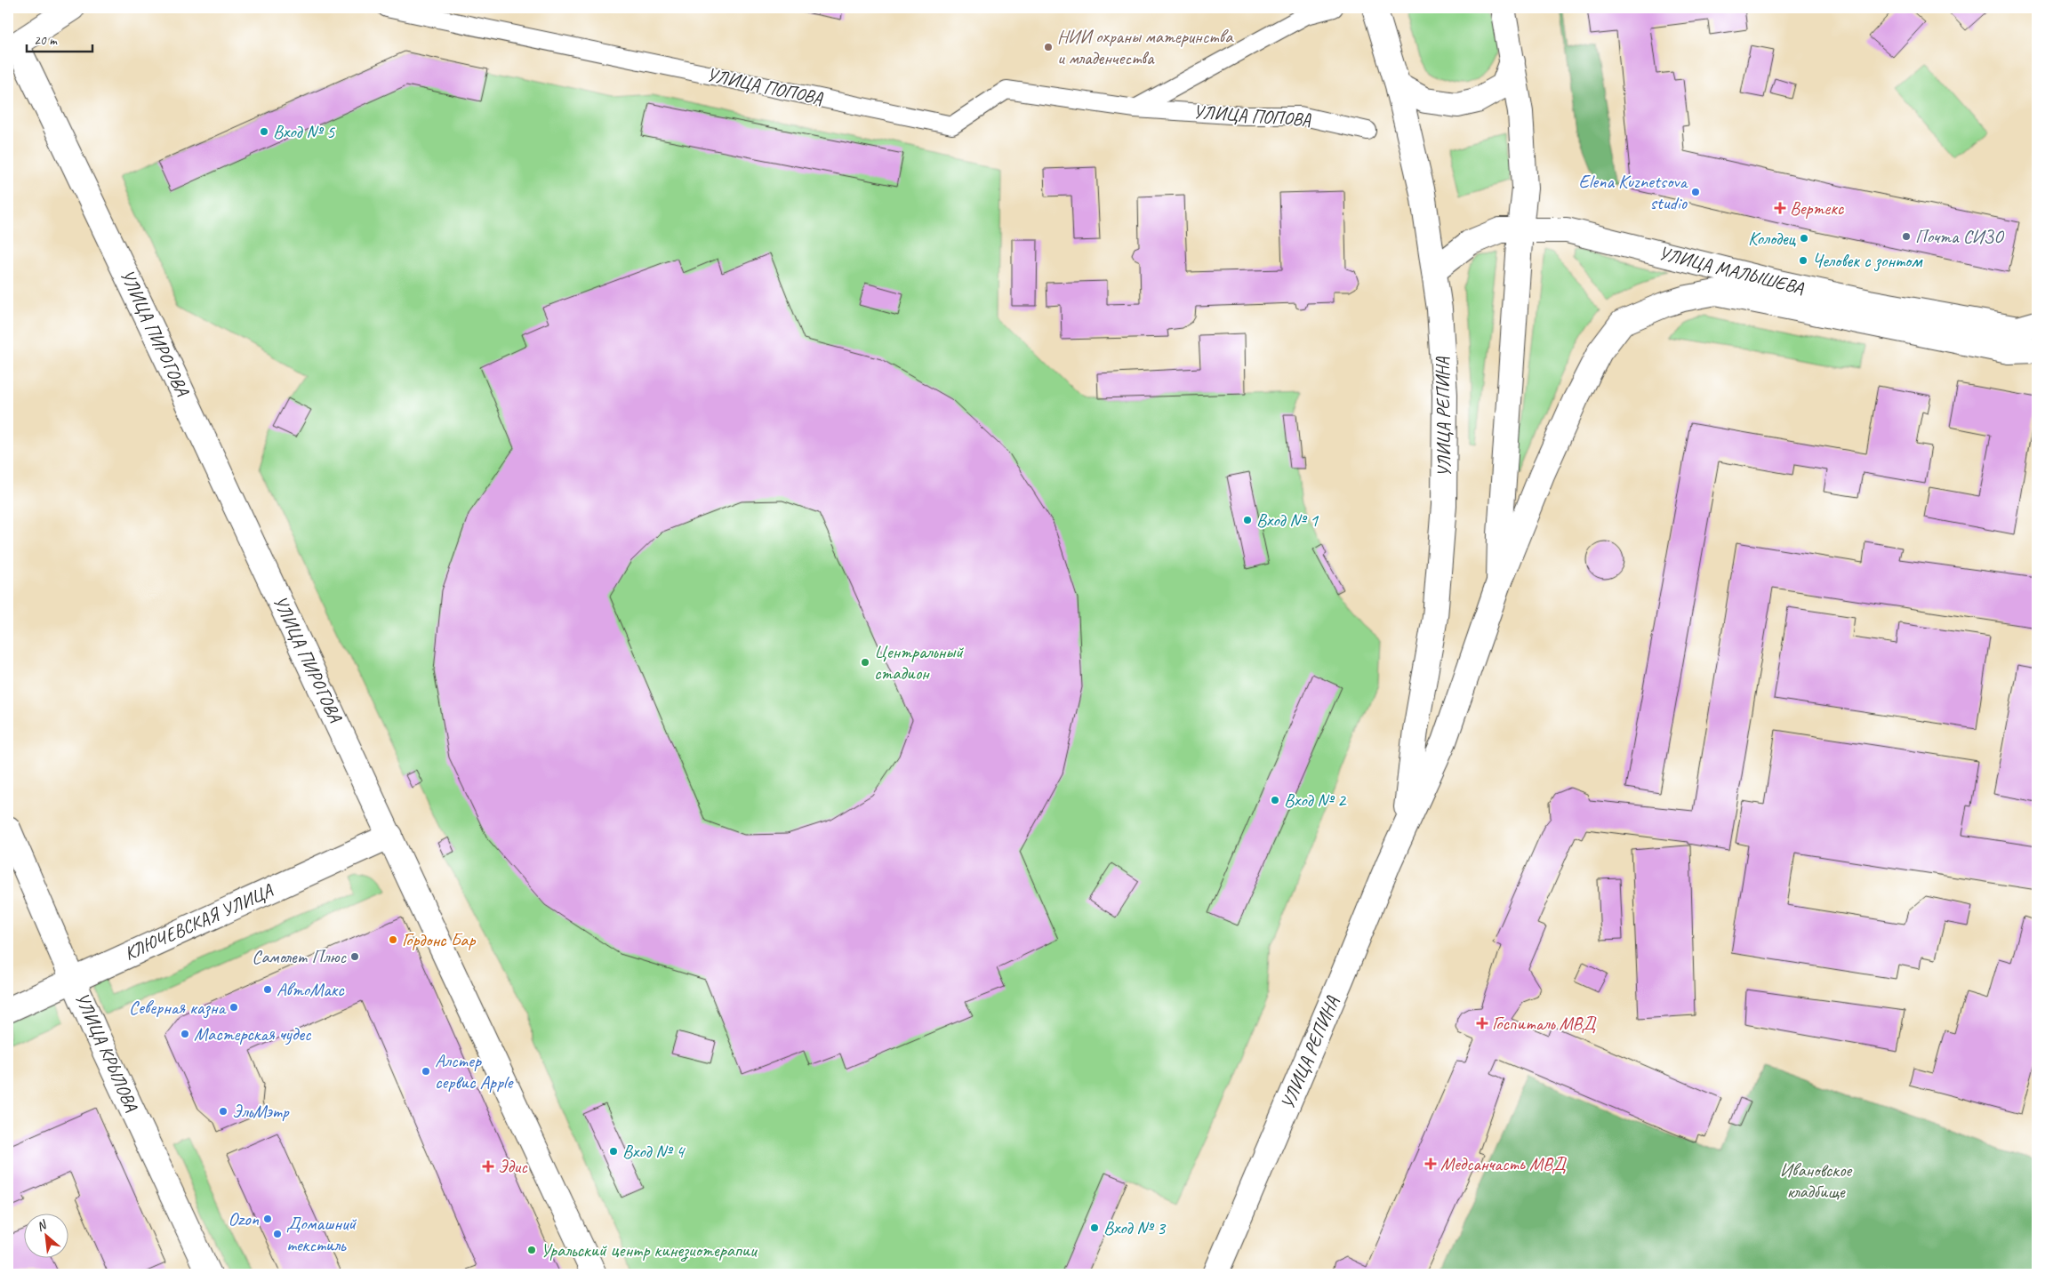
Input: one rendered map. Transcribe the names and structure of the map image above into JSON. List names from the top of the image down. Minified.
{"streets":{"main road":["УЛИЦА МАЛЫШЕВА","УЛИЦА ПИРОГОВА","УЛИЦА РЕПИНА","КЛЮЧЕВСКАЯ УЛИЦА","УЛИЦА КРЫЛОВА"],"street":["УЛИЦА ПОПОВА"]},"crossings":[["УЛИЦА МАЛЫШЕВА","УЛИЦА РЕПИНА"],["УЛИЦА ПИРОГОВА","КЛЮЧЕВСКАЯ УЛИЦА"],["КЛЮЧЕВСКАЯ УЛИЦА","УЛИЦА КРЫЛОВА"]],"parks":["Ивановское кладбище"],"places":{"other":["НИИ охраны материнства и младенчества","Вход № 5","Elena Kuznetsova studio","Почта СИЗО","Колодец","Человек с зонтом","Вход № 1","Центральный стадион","Вход № 2","Гордонc Бар","Самолет Плюс","АвтоМакс","Северная казна","Мастерская чудес","Алстер сервис Apple","ЭльМэтр","Вход № 4","Ozon","Вход № 3","Домашний текстиль","Уральский центр кинезиотерапии"],"health":["Вертекс","Госпиталь МВД","Медсанчасть МВД","Эдис"]},"scale_bar":"20 m","north":"top left"}
